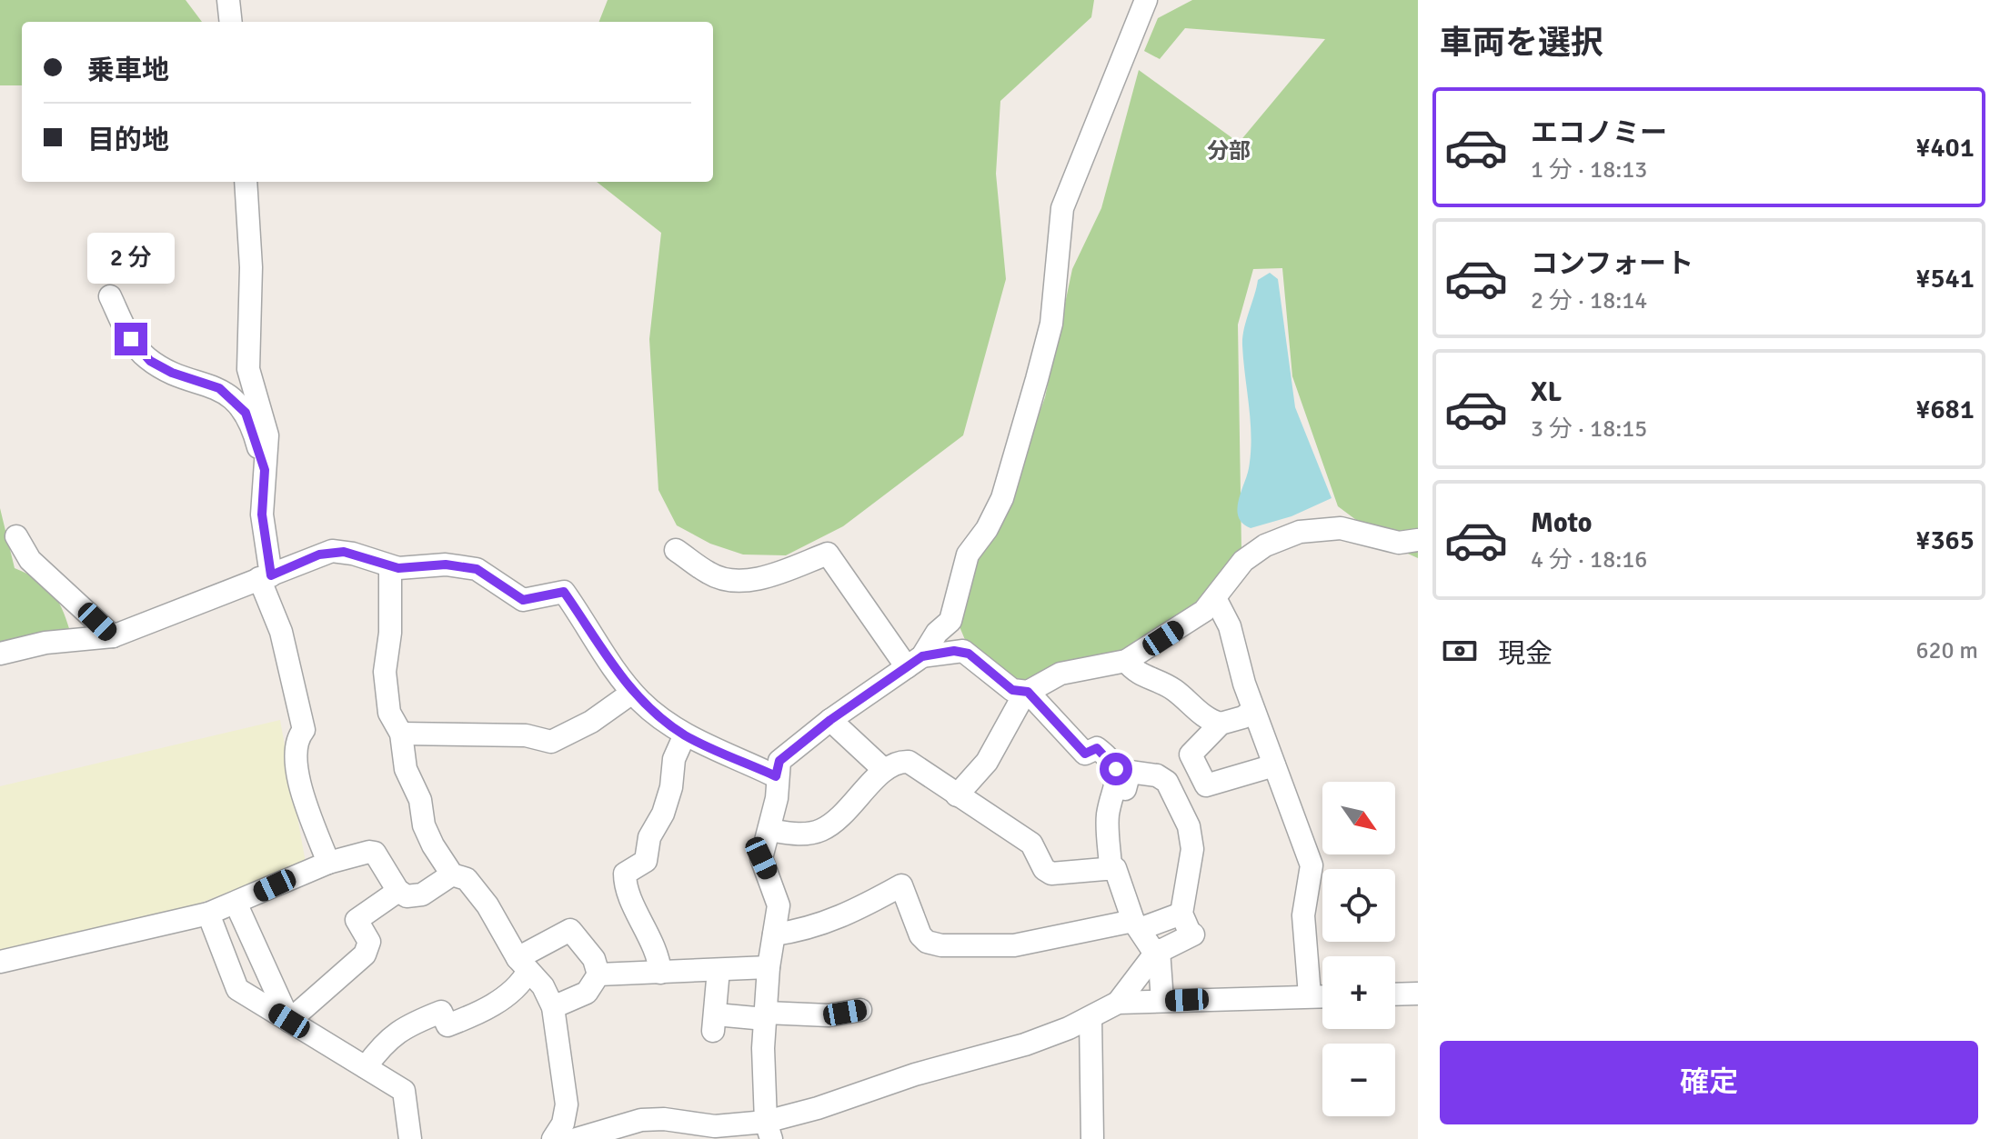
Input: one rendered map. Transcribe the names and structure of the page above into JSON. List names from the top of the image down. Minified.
{"districts":["分部"],"north":"bottom right","page":{"heading":"車両を選択","banner":["乗車地","目的地"],"list":[{"name":"エコノミー","note":"1 分 · 18:13","value":"¥401"},{"name":"コンフォート","note":"2 分 · 18:14","value":"¥541"},{"name":"XL","note":"3 分 · 18:15","value":"¥681"},{"name":"Moto","note":"4 分 · 18:16","value":"¥365"}],"bubble":"2 分","pay":["現金","620 m"],"map_buttons":["+","−"],"buttons":"確定"}}
